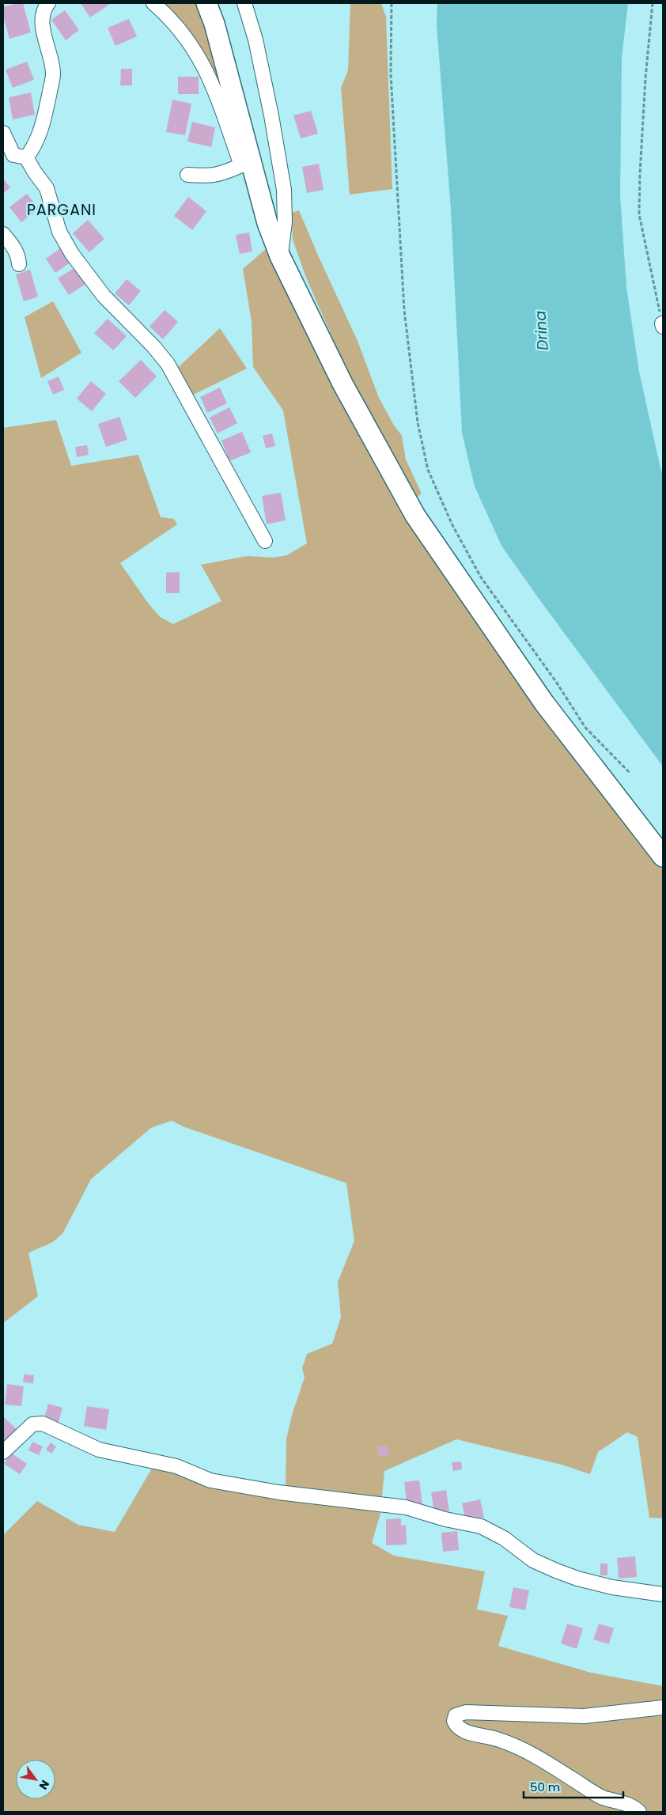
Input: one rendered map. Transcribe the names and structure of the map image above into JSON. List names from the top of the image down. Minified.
{"districts":["PARGANI"],"water":["Drina"],"scale_bar":"50 m","north":"bottom right"}
